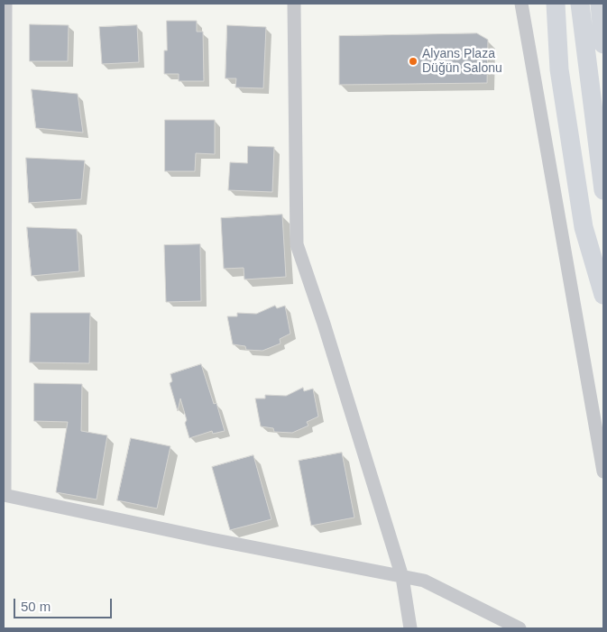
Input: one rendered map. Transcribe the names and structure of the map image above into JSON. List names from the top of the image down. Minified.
{"places":["Alyans Plaza Düğün Salonu"],"scale_bar":"50 m"}
